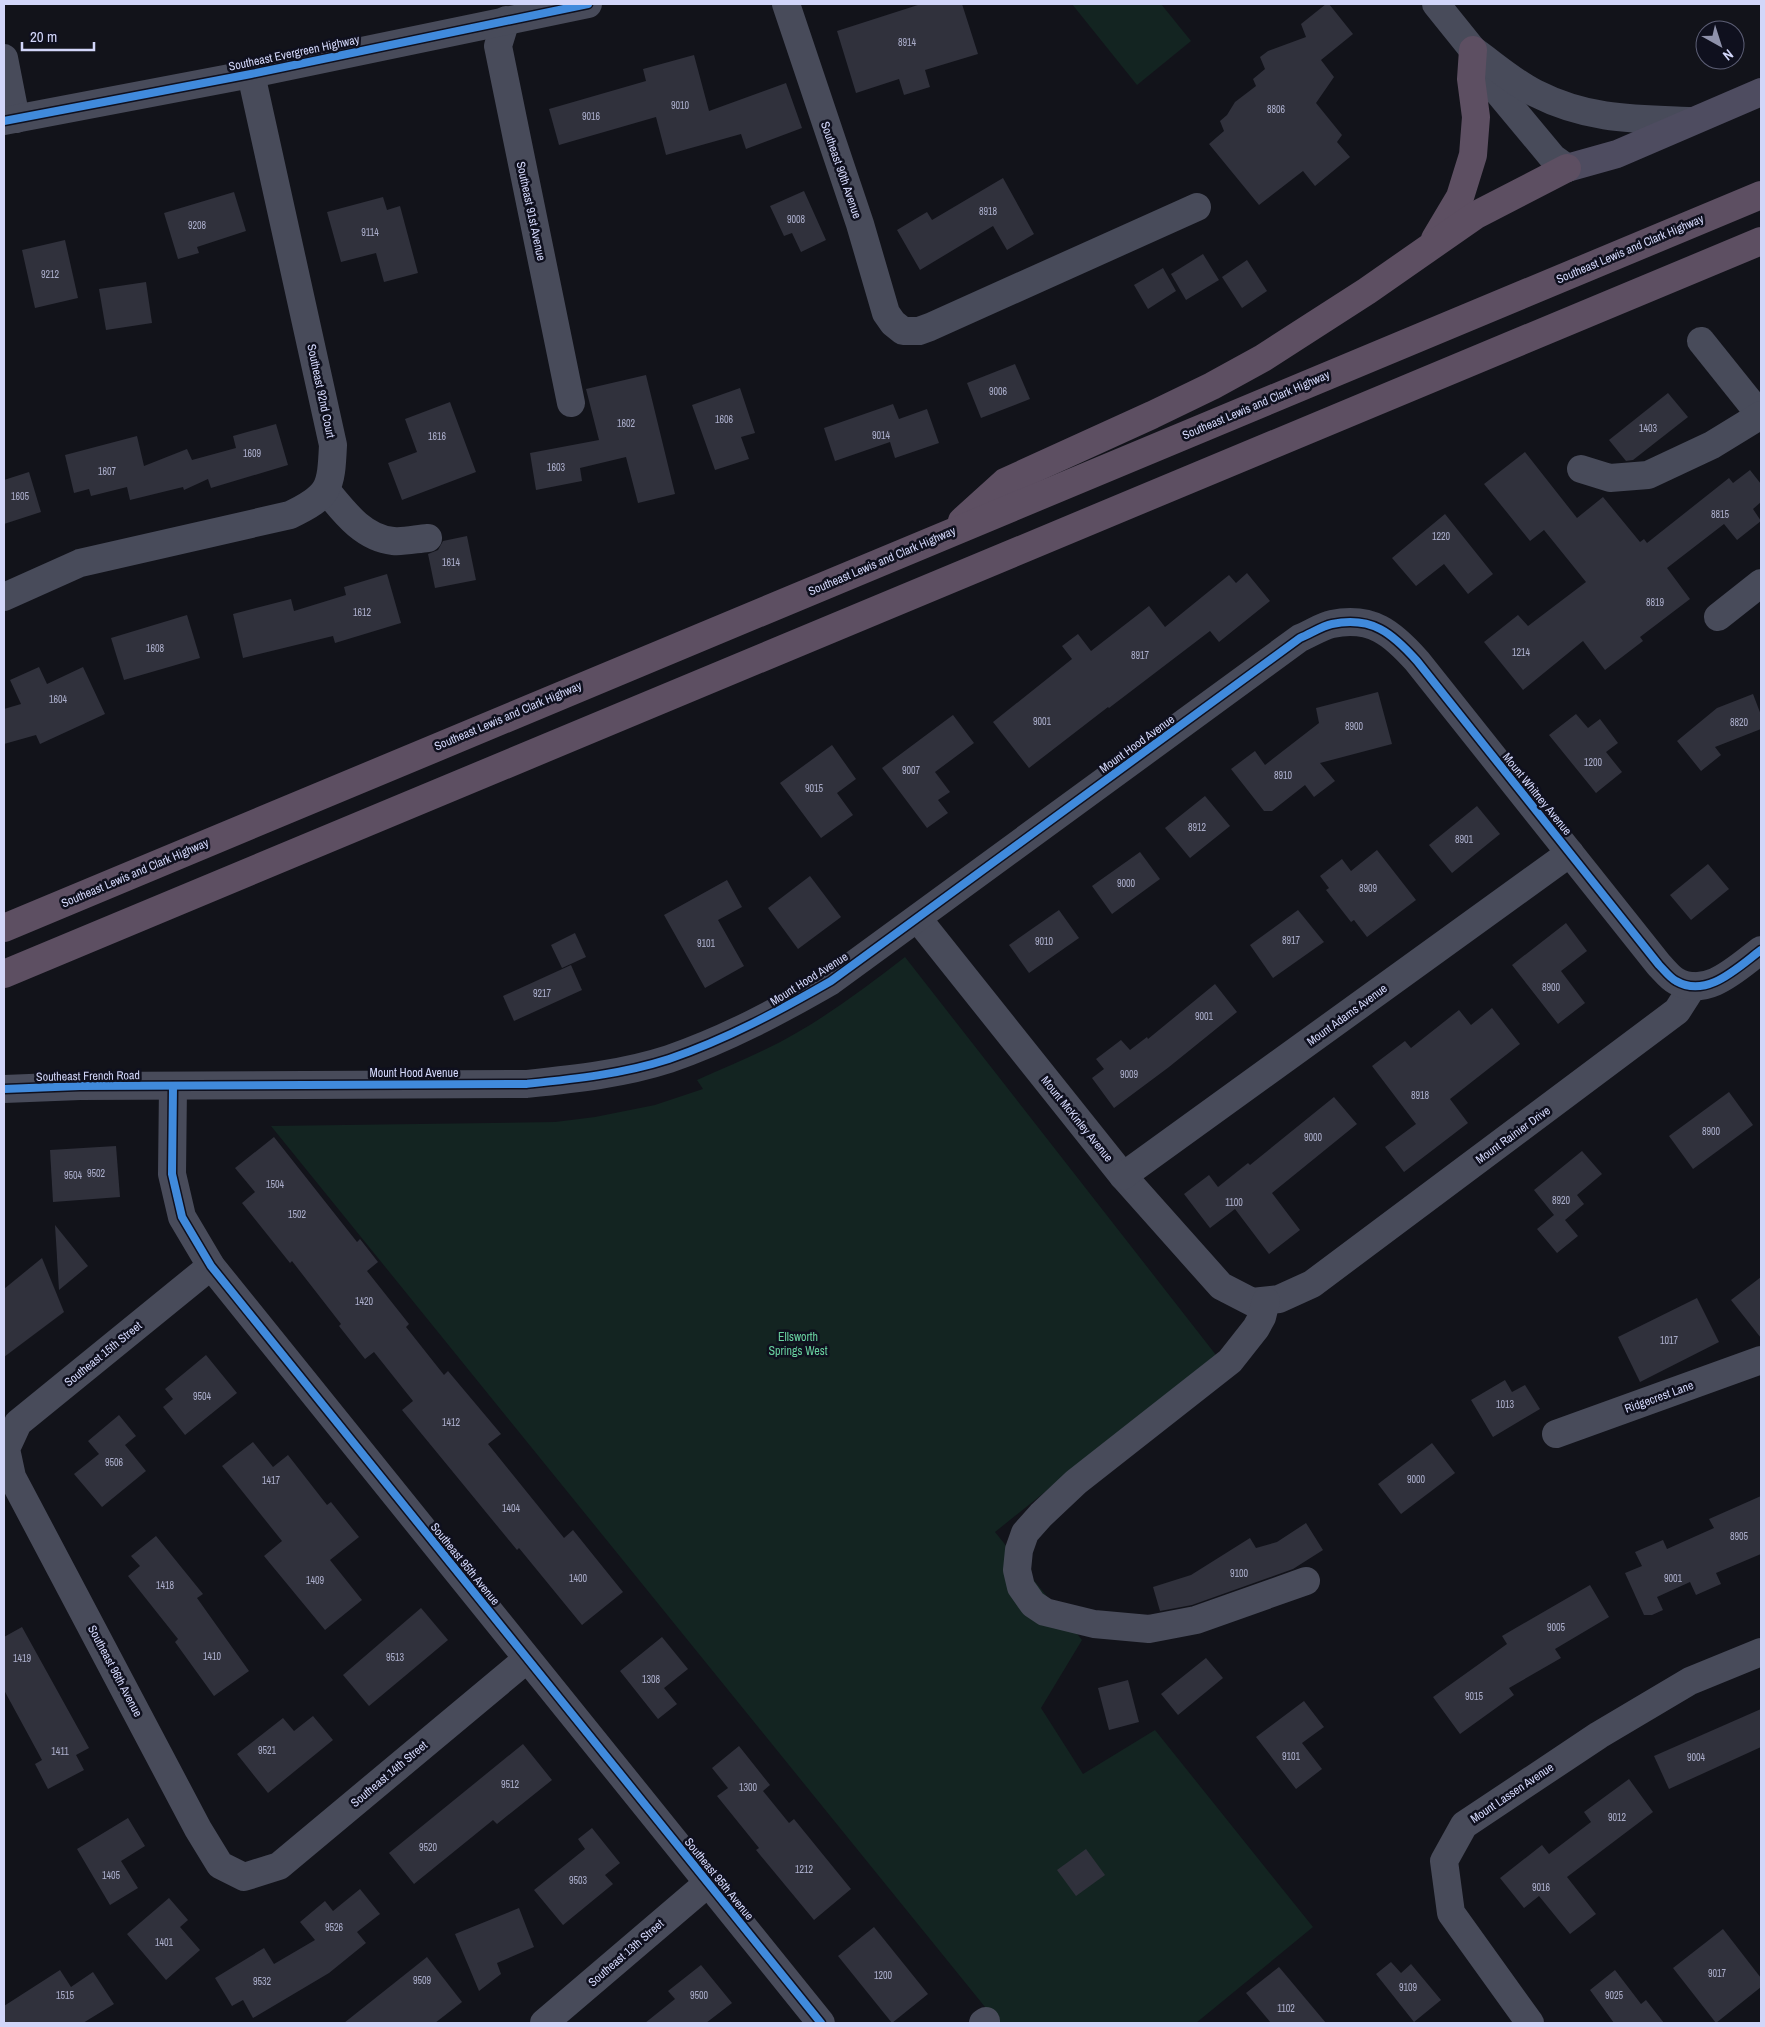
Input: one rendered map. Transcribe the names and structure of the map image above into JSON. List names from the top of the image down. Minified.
{"streets":{"highway":["Southeast Lewis and Clark Highway"],"street":["Southeast Evergreen Highway","Southeast 90th Avenue","Southeast 91st Avenue","Southeast 92nd Court","Mount Hood Avenue","Mount Whitney Avenue","Mount Adams Avenue","Southeast French Road","Mount McKinley Avenue","Mount Rainier Drive","Southeast 15th Street","Ridgecrest Lane","Southeast 95th Avenue","Southeast 96th Avenue","Southeast 14th Street","Mount Lassen Avenue","Southeast 13th Street"]},"crossings":[["Southeast Evergreen Highway","Southeast 91st Avenue"],["Southeast Evergreen Highway","Southeast 92nd Court"],["Mount Hood Avenue","Mount Whitney Avenue"],["Mount Hood Avenue","Southeast French Road"],["Mount Hood Avenue","Mount McKinley Avenue"],["Mount Hood Avenue","Southeast 95th Avenue"],["Mount Whitney Avenue","Mount Adams Avenue"],["Mount Whitney Avenue","Mount Rainier Drive"],["Mount Adams Avenue","Mount McKinley Avenue"],["Southeast French Road","Southeast 95th Avenue"],["Mount McKinley Avenue","Mount Rainier Drive"],["Southeast 15th Street","Southeast 95th Avenue"],["Southeast 15th Street","Southeast 96th Avenue"],["Southeast 95th Avenue","Southeast 14th Street"],["Southeast 95th Avenue","Southeast 13th Street"],["Southeast 96th Avenue","Southeast 14th Street"]],"parks":["Ellsworth Springs West"],"house_numbers":["8914","9010","8806","9016","8918","9008","9208","9114","9212","9006","1606","1602","1403","9014","1616","1609","1603","1607","1605","8815","1220","1614","8819","1612","1608","1214","8917","1604","9001","8820","8900","1200","9007","8910","9015","8912","8901","9000","8909","8917","9010","9101","8900","9217","9001","9009","8918","8900","9000","9502","9504","1504","8920","1100","1502","1420","1017","9504","1013","1412","9506","9000","1417","1404","8905","9100","1400","9001","1409","1418","9005","1410","9513","1419","1308","9015","9521","1411","9101","9004","9512","1300","9012","9520","1212","1405","9503","9016","9526","1401","9017","1200","9509","9532","9109","1515","9500","9025","1102"],"scale_bar":"20 m","north":"bottom right"}
